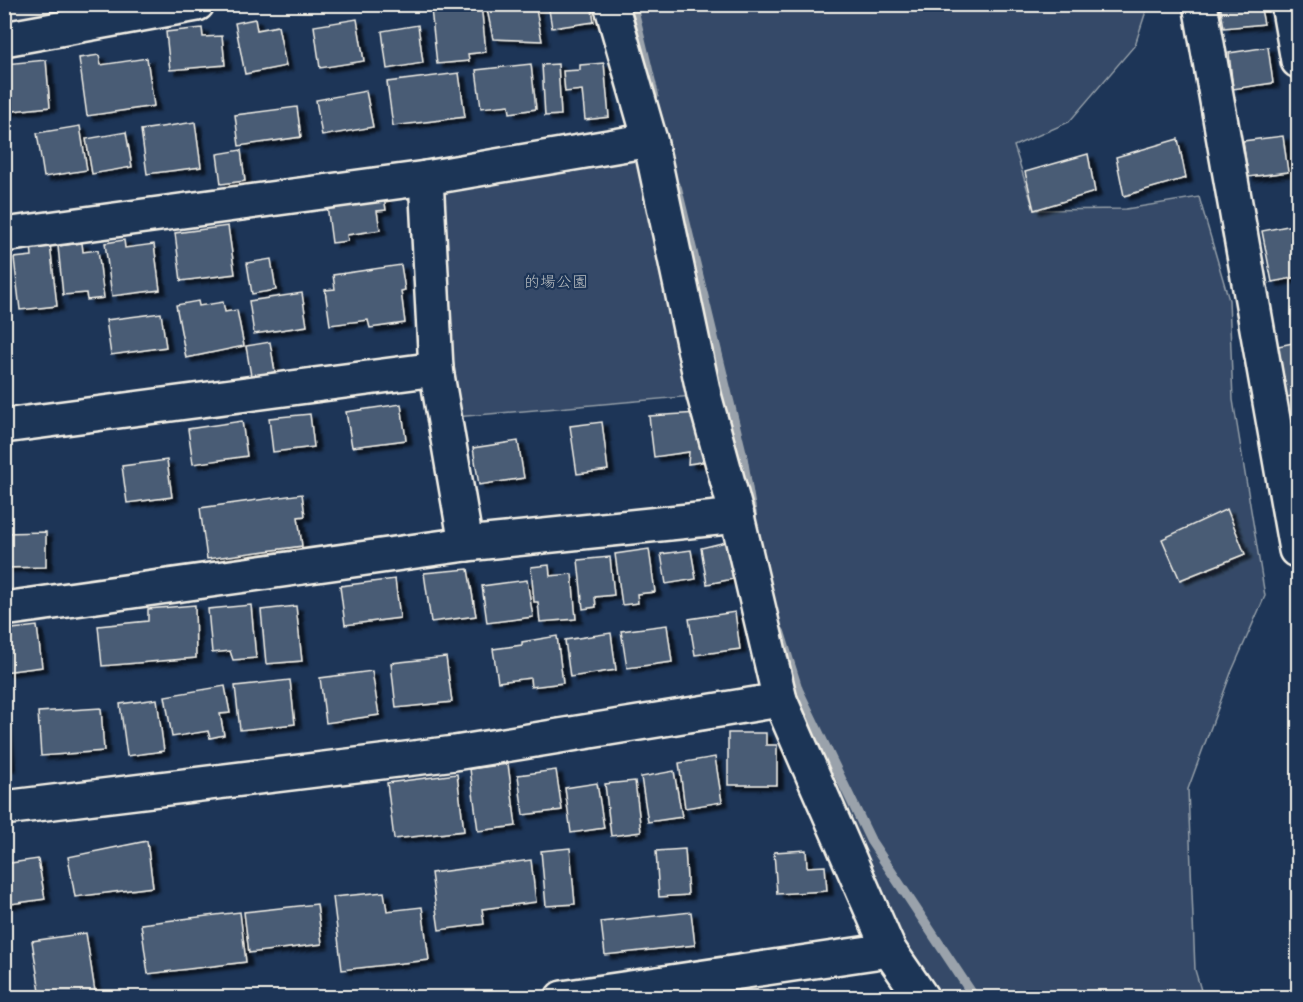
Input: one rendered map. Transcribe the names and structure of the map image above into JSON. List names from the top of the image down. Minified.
{"parks":["的場公園"]}
